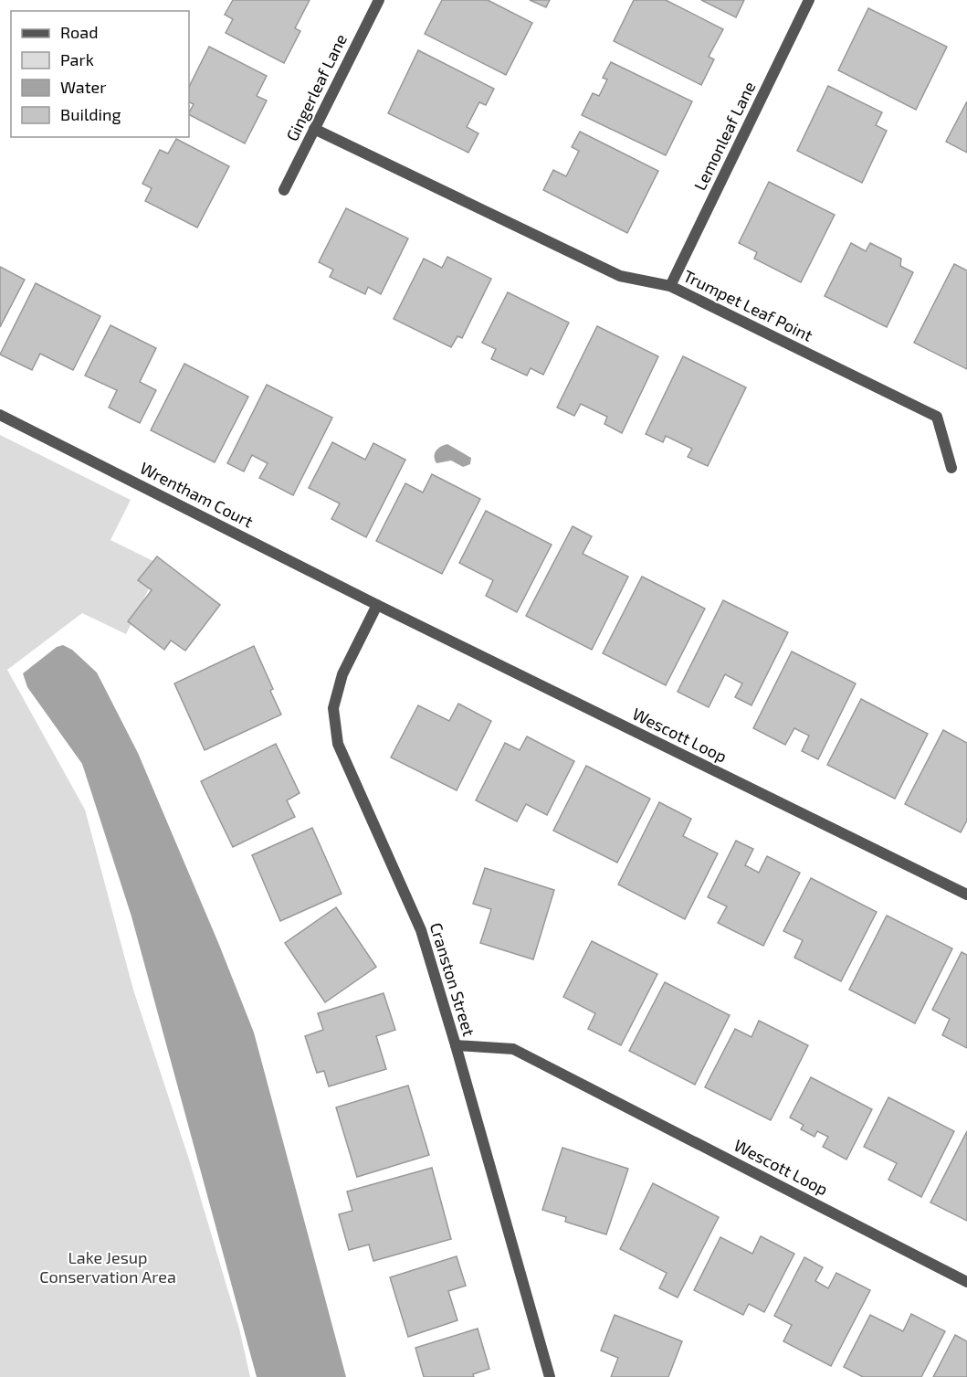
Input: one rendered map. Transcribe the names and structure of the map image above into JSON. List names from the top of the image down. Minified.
{"streets":{"street":["Gingerleaf Lane","Lemonleaf Lane","Trumpet Leaf Point","Wrentham Court","Wescott Loop","Cranston Street"]},"crossings":[["Gingerleaf Lane","Trumpet Leaf Point"],["Lemonleaf Lane","Trumpet Leaf Point"],["Wrentham Court","Wescott Loop"],["Wrentham Court","Cranston Street"],["Wescott Loop","Cranston Street"]],"parks":["Lake Jesup Conservation Area"],"legend":["Road","Park","Water","Building"]}
